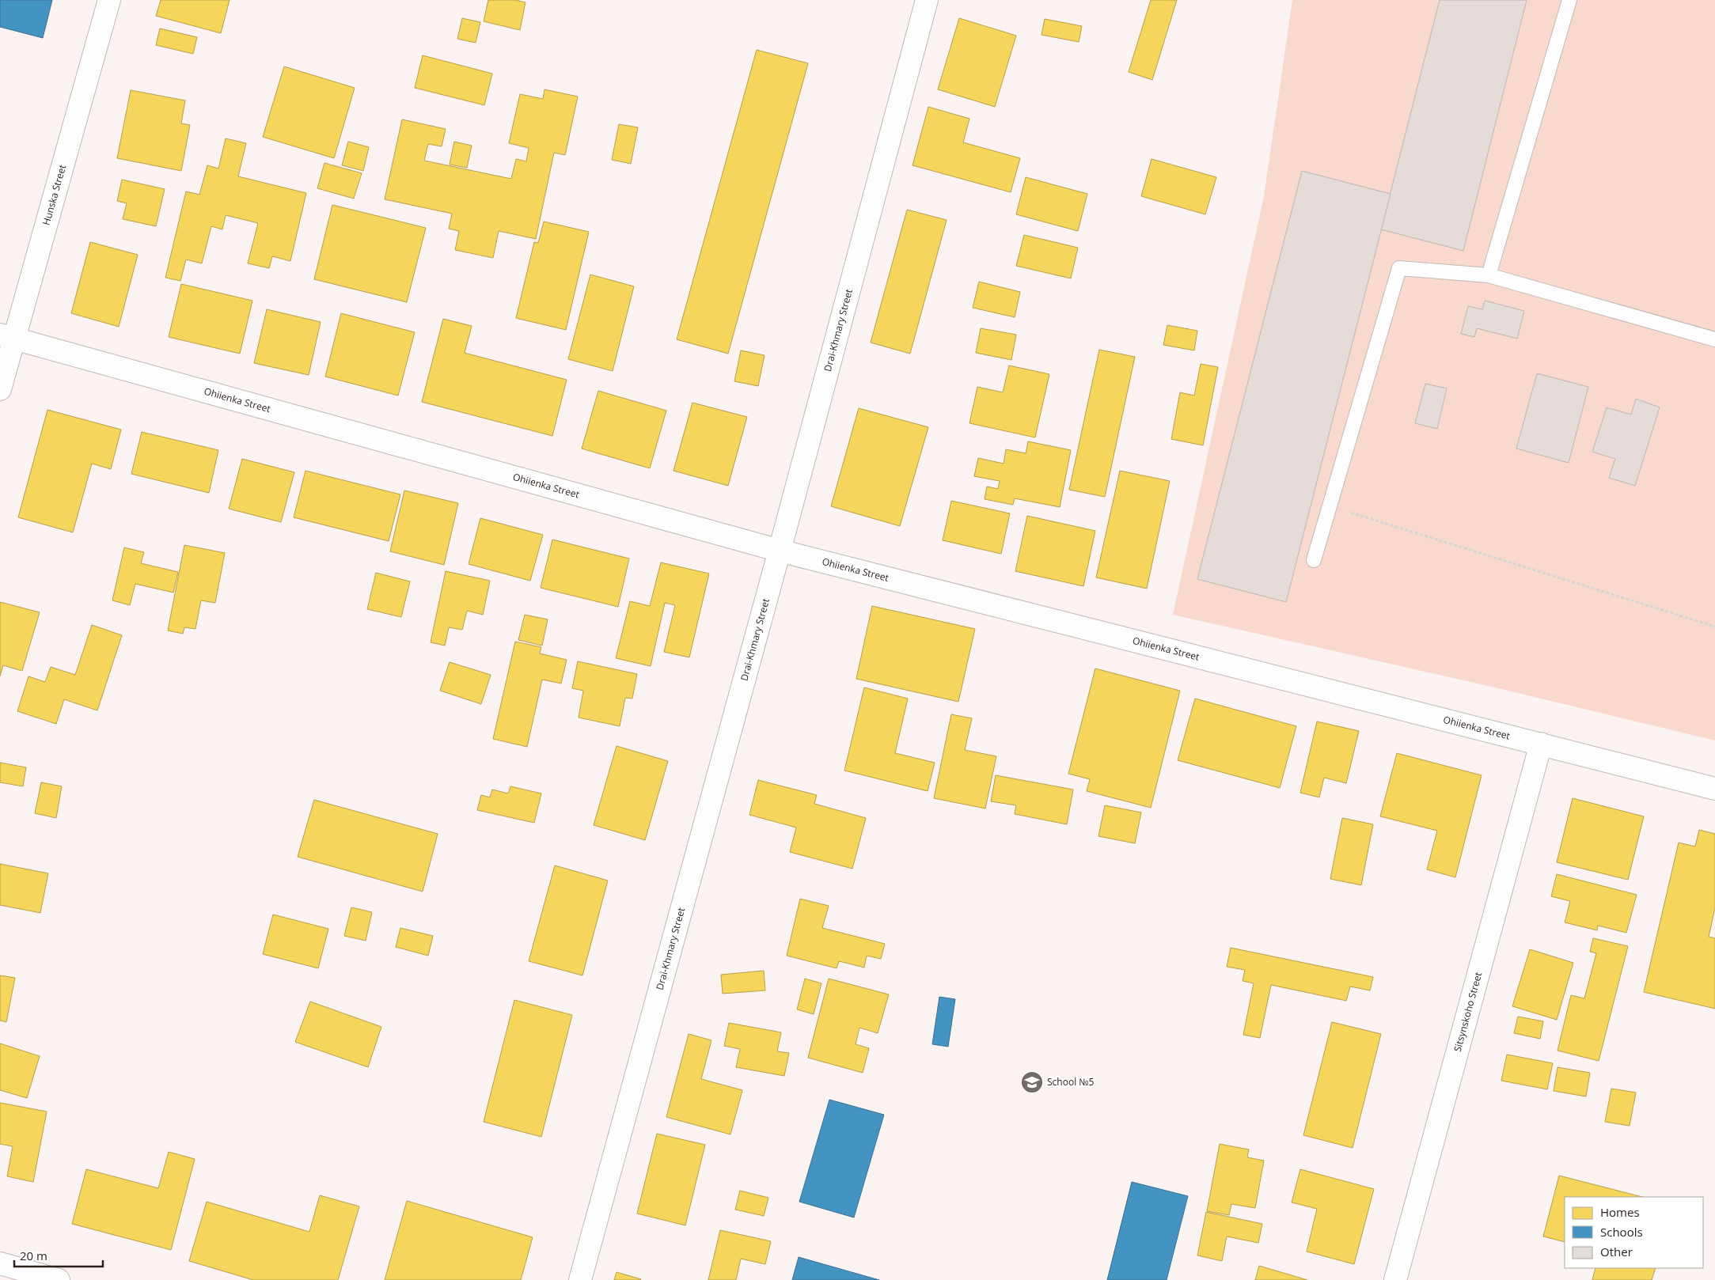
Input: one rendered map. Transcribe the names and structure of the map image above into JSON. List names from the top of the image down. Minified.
{"streets":{"street":["Hunska Street","Drai-Khmary Street","Ohiienka Street","Sitsynskoho Street"]},"crossings":[["Hunska Street","Ohiienka Street"],["Drai-Khmary Street","Ohiienka Street"],["Ohiienka Street","Sitsynskoho Street"]],"places":{"school or university":["School №5"]},"legend":["Homes","Schools","Other"],"scale_bar":"20 m"}
